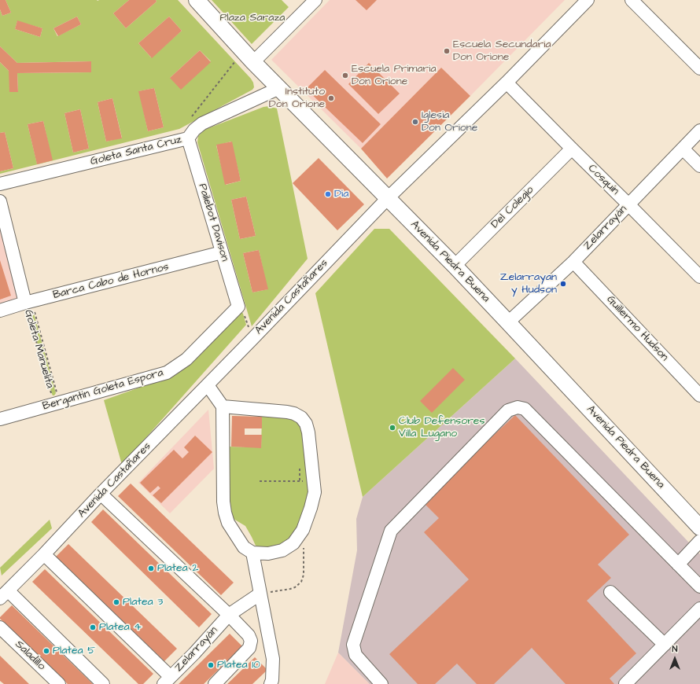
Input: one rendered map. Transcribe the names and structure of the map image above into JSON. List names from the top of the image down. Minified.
{"streets":{"main road":["Avenida Piedra Buena"],"street":["Goleta Santa Cruz","Cosquín","Del Colegio","Pailebot Davison","Zelarrayán","Barca Cabo de Hornos","Avenida Castañares","Guillermo Hudson","Goleta Manuelita","Bergantin Goleta Espora","Saladillo"]},"crossings":[["Goleta Santa Cruz","Pailebot Davison"],["Goleta Santa Cruz","Avenida Piedra Buena"],["Cosquín","Del Colegio"],["Cosquín","Zelarrayán"],["Cosquín","Avenida Castañares"],["Del Colegio","Avenida Piedra Buena"],["Pailebot Davison","Barca Cabo de Hornos"],["Pailebot Davison","Bergantin Goleta Espora"],["Zelarrayán","Avenida Piedra Buena"],["Zelarrayán","Guillermo Hudson"],["Avenida Piedra Buena","Avenida Castañares"],["Barca Cabo de Hornos","Goleta Manuelita"]],"parks":["Plaza Saraza"],"places":["Escuela Secundaria Don Orione","Escuela Primaria Don Orione","Instituto Don Orione","Iglesia Don Orione","Dia","Zelarrayan y Hudson","Club Defensores Villa Lugano","Platea 2","Platea 3","Platea 4","Platea 5","Platea 10"],"north":"top"}
